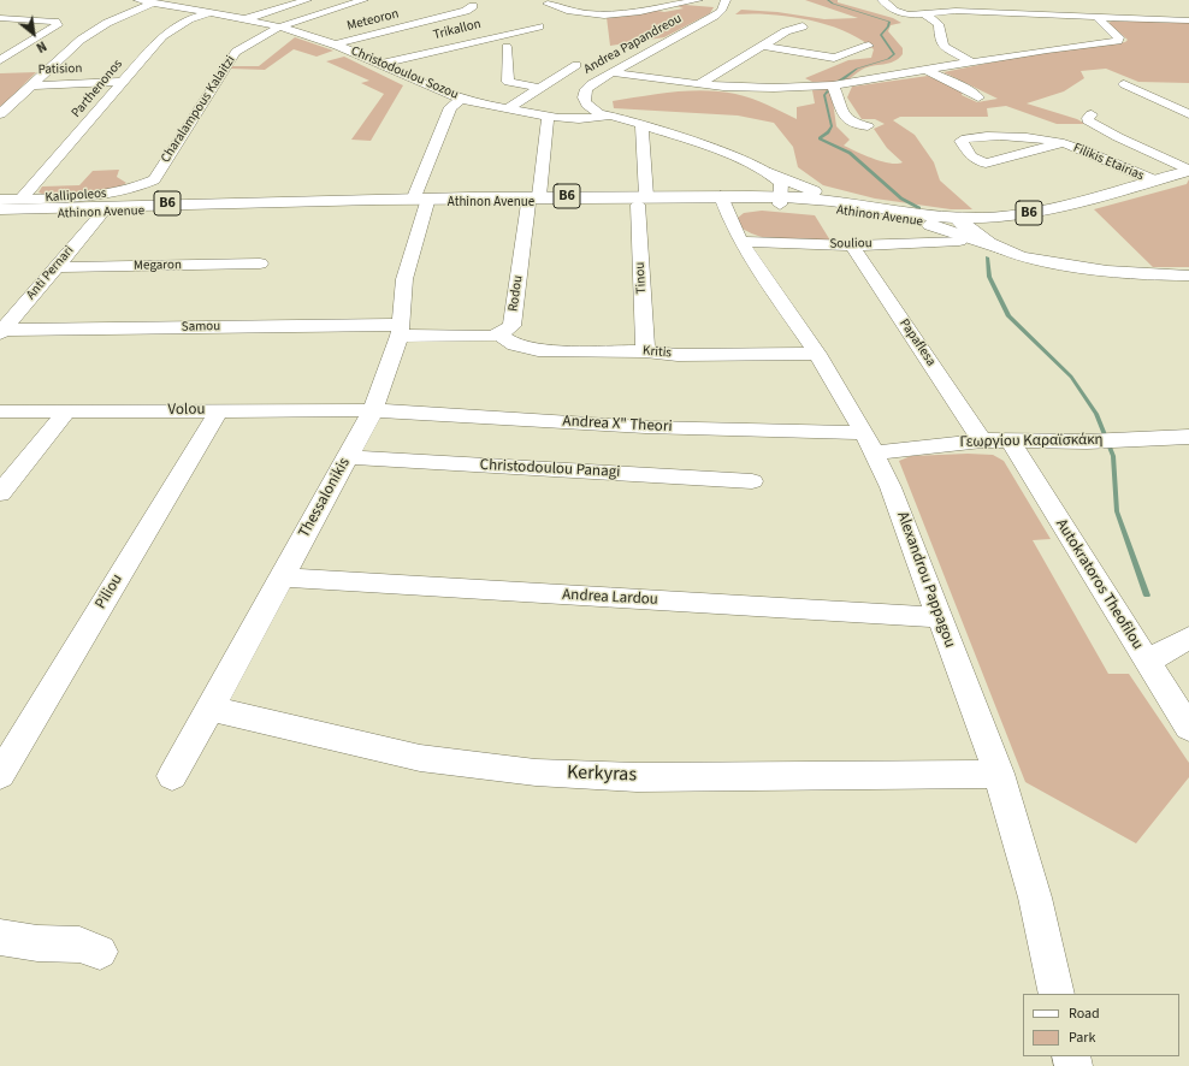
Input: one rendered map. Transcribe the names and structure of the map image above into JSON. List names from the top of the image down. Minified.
{"streets":{"main road":["B6","Athinon Avenue"],"street":["Meteoron","Trikallon","Andrea Papandreou","Patision","Christodoulou Sozou","Parthenonos","Charalampous Kalaitzi","Filikis Etairias","Kallipoleos","Souliou","Megaron","Anti Pernari","Tinou","Rodou","Samou","Papaflesa","Kritis","Volou","Andrea X\" Theori","Γεωργίου Καραϊσκάκη","Christodoulou Panagi","Thessalonikis","Alexandrou Pappagou","Autokratoros Theofilou","Piliou","Andrea Lardou","Kerkyras"]},"crossings":[["Meteoron","Christodoulou Sozou"],["Trikallon","Christodoulou Sozou"],["Andrea Papandreou","Christodoulou Sozou"],["Patision","Parthenonos"],["Christodoulou Sozou","Parthenonos"],["Christodoulou Sozou","Charalampous Kalaitzi"],["Christodoulou Sozou","Tinou"],["Christodoulou Sozou","Rodou"],["Christodoulou Sozou","Thessalonikis"],["Parthenonos","Kallipoleos"],["Charalampous Kalaitzi","Kallipoleos"],["Charalampous Kalaitzi","Athinon Avenue"],["Filikis Etairias","B6"],["Kallipoleos","Athinon Avenue"],["B6","Athinon Avenue"],["B6","Souliou"],["Athinon Avenue","Souliou"],["Athinon Avenue","Anti Pernari"],["Athinon Avenue","Tinou"],["Athinon Avenue","Rodou"],["Athinon Avenue","Thessalonikis"],["Athinon Avenue","Alexandrou Pappagou"],["Souliou","Papaflesa"],["Souliou","Alexandrou Pappagou"],["Megaron","Anti Pernari"],["Anti Pernari","Samou"],["Tinou","Kritis"],["Rodou","Kritis"],["Samou","Thessalonikis"],["Papaflesa","Γεωργίου Καραϊσκάκη"],["Kritis","Alexandrou Pappagou"],["Volou","Andrea X\" Theori"],["Volou","Thessalonikis"],["Volou","Piliou"],["Andrea X\" Theori","Γεωργίου Καραϊσκάκη"],["Andrea X\" Theori","Thessalonikis"],["Andrea X\" Theori","Alexandrou Pappagou"],["Γεωργίου Καραϊσκάκη","Alexandrou Pappagou"],["Γεωργίου Καραϊσκάκη","Autokratoros Theofilou"],["Christodoulou Panagi","Thessalonikis"],["Thessalonikis","Andrea Lardou"],["Thessalonikis","Kerkyras"],["Alexandrou Pappagou","Andrea Lardou"],["Alexandrou Pappagou","Kerkyras"]],"legend":["Road","Park"],"north":"bottom right"}
